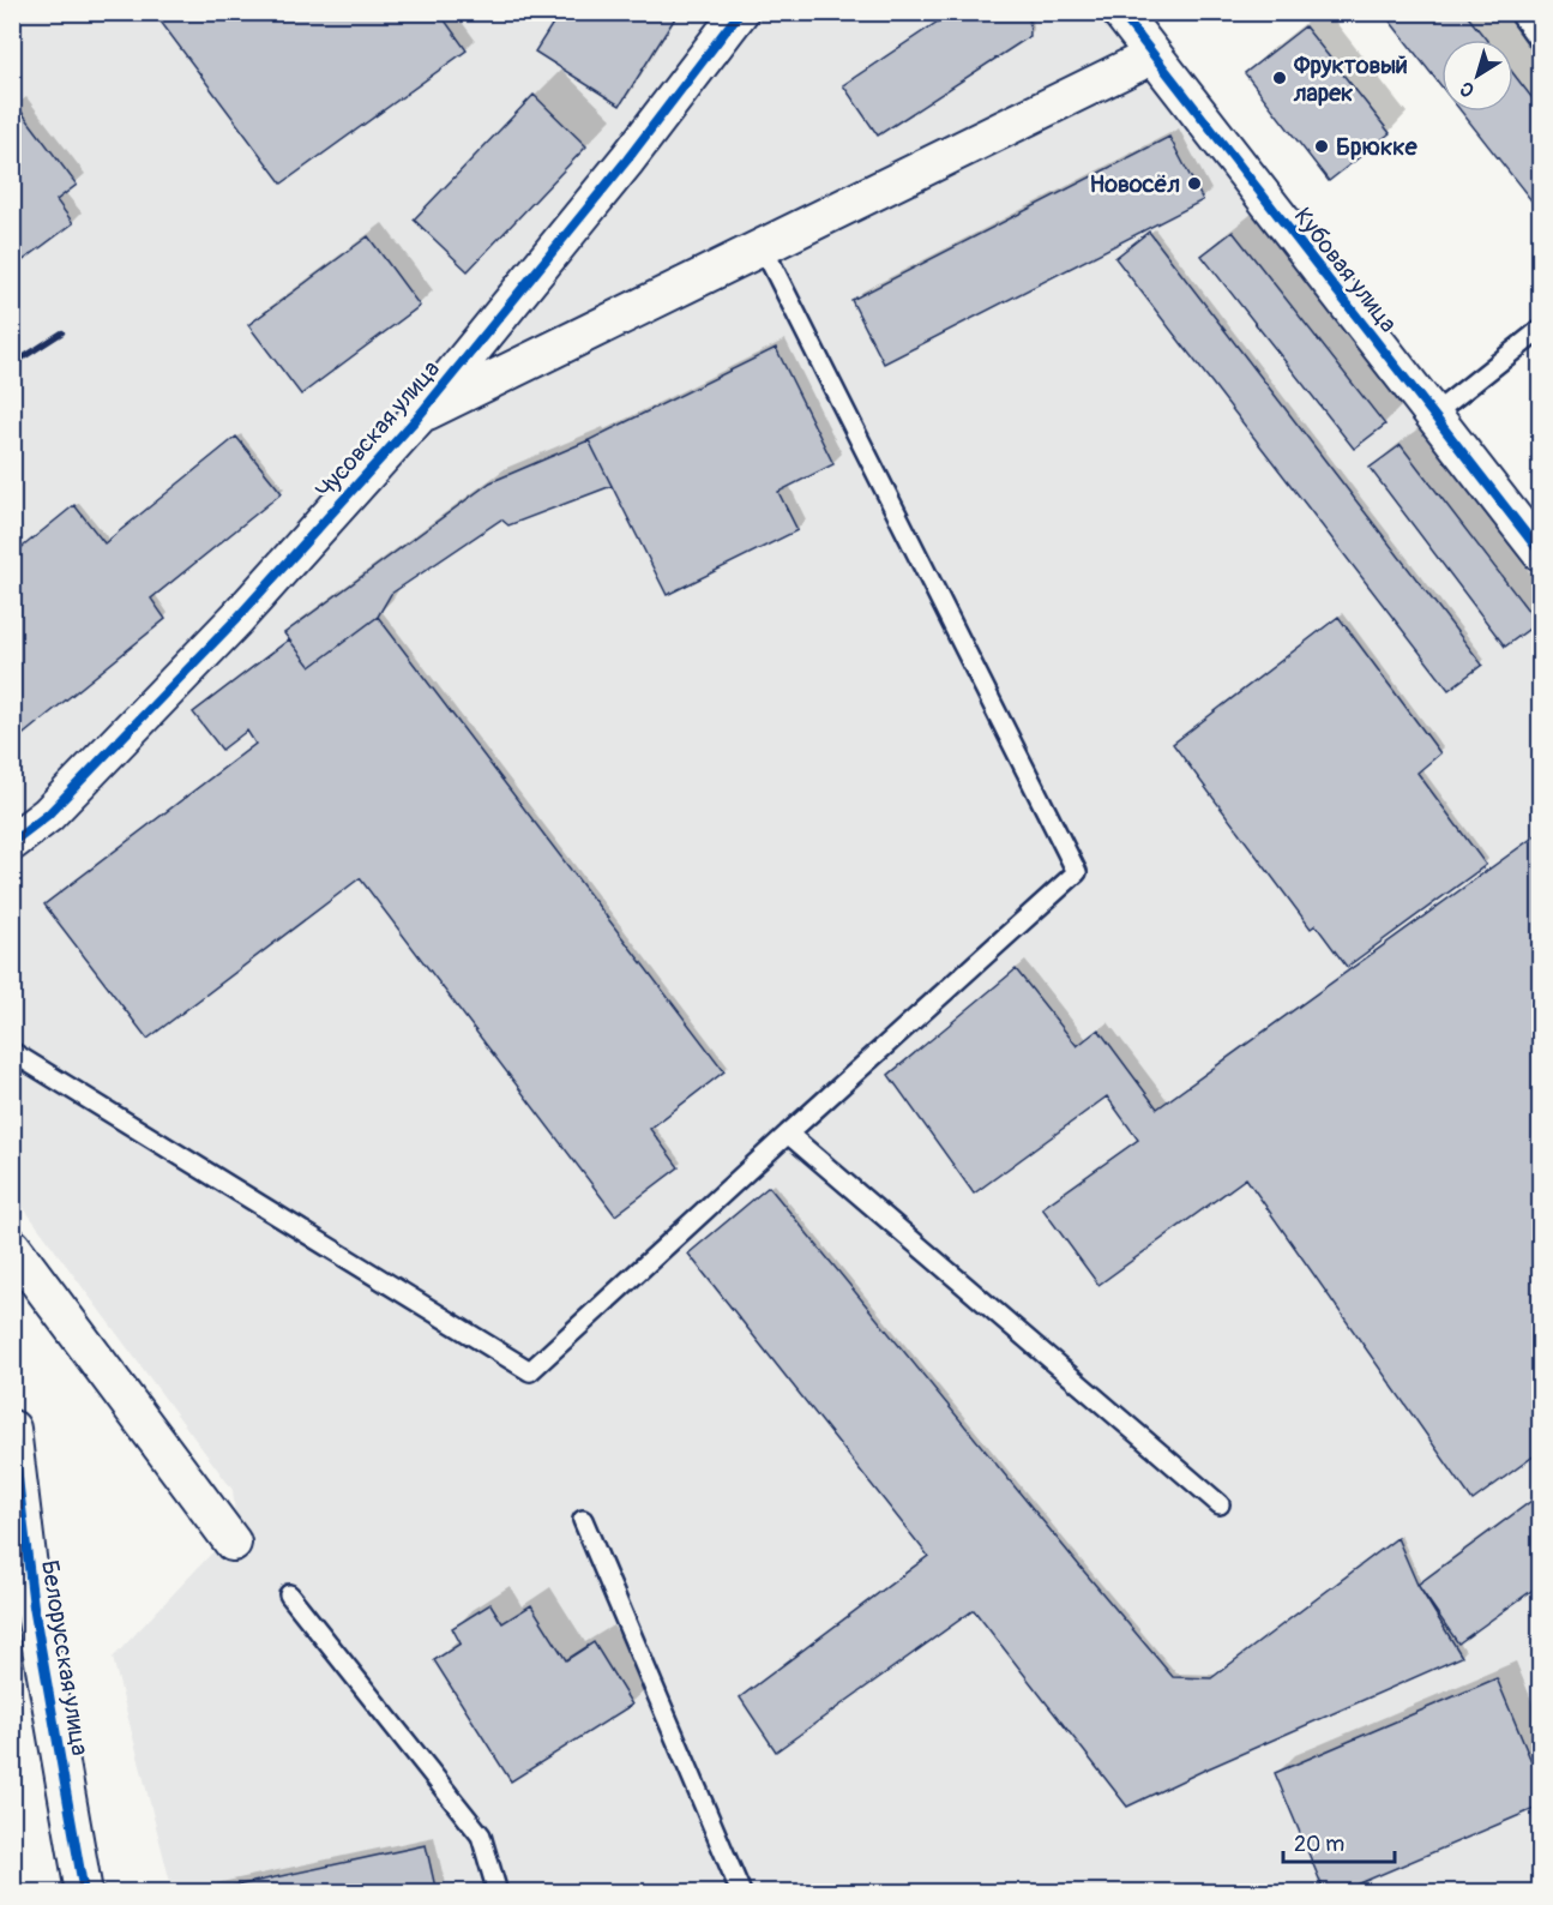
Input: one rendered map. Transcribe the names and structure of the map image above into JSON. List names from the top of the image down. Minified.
{"streets":{"street":["Кубовая улица","Чусовская улица","Белорусская улица"]},"places":["Фруктовый ларек","Брюкке","Новосёл"],"scale_bar":"20 m","north":"bottom left"}
